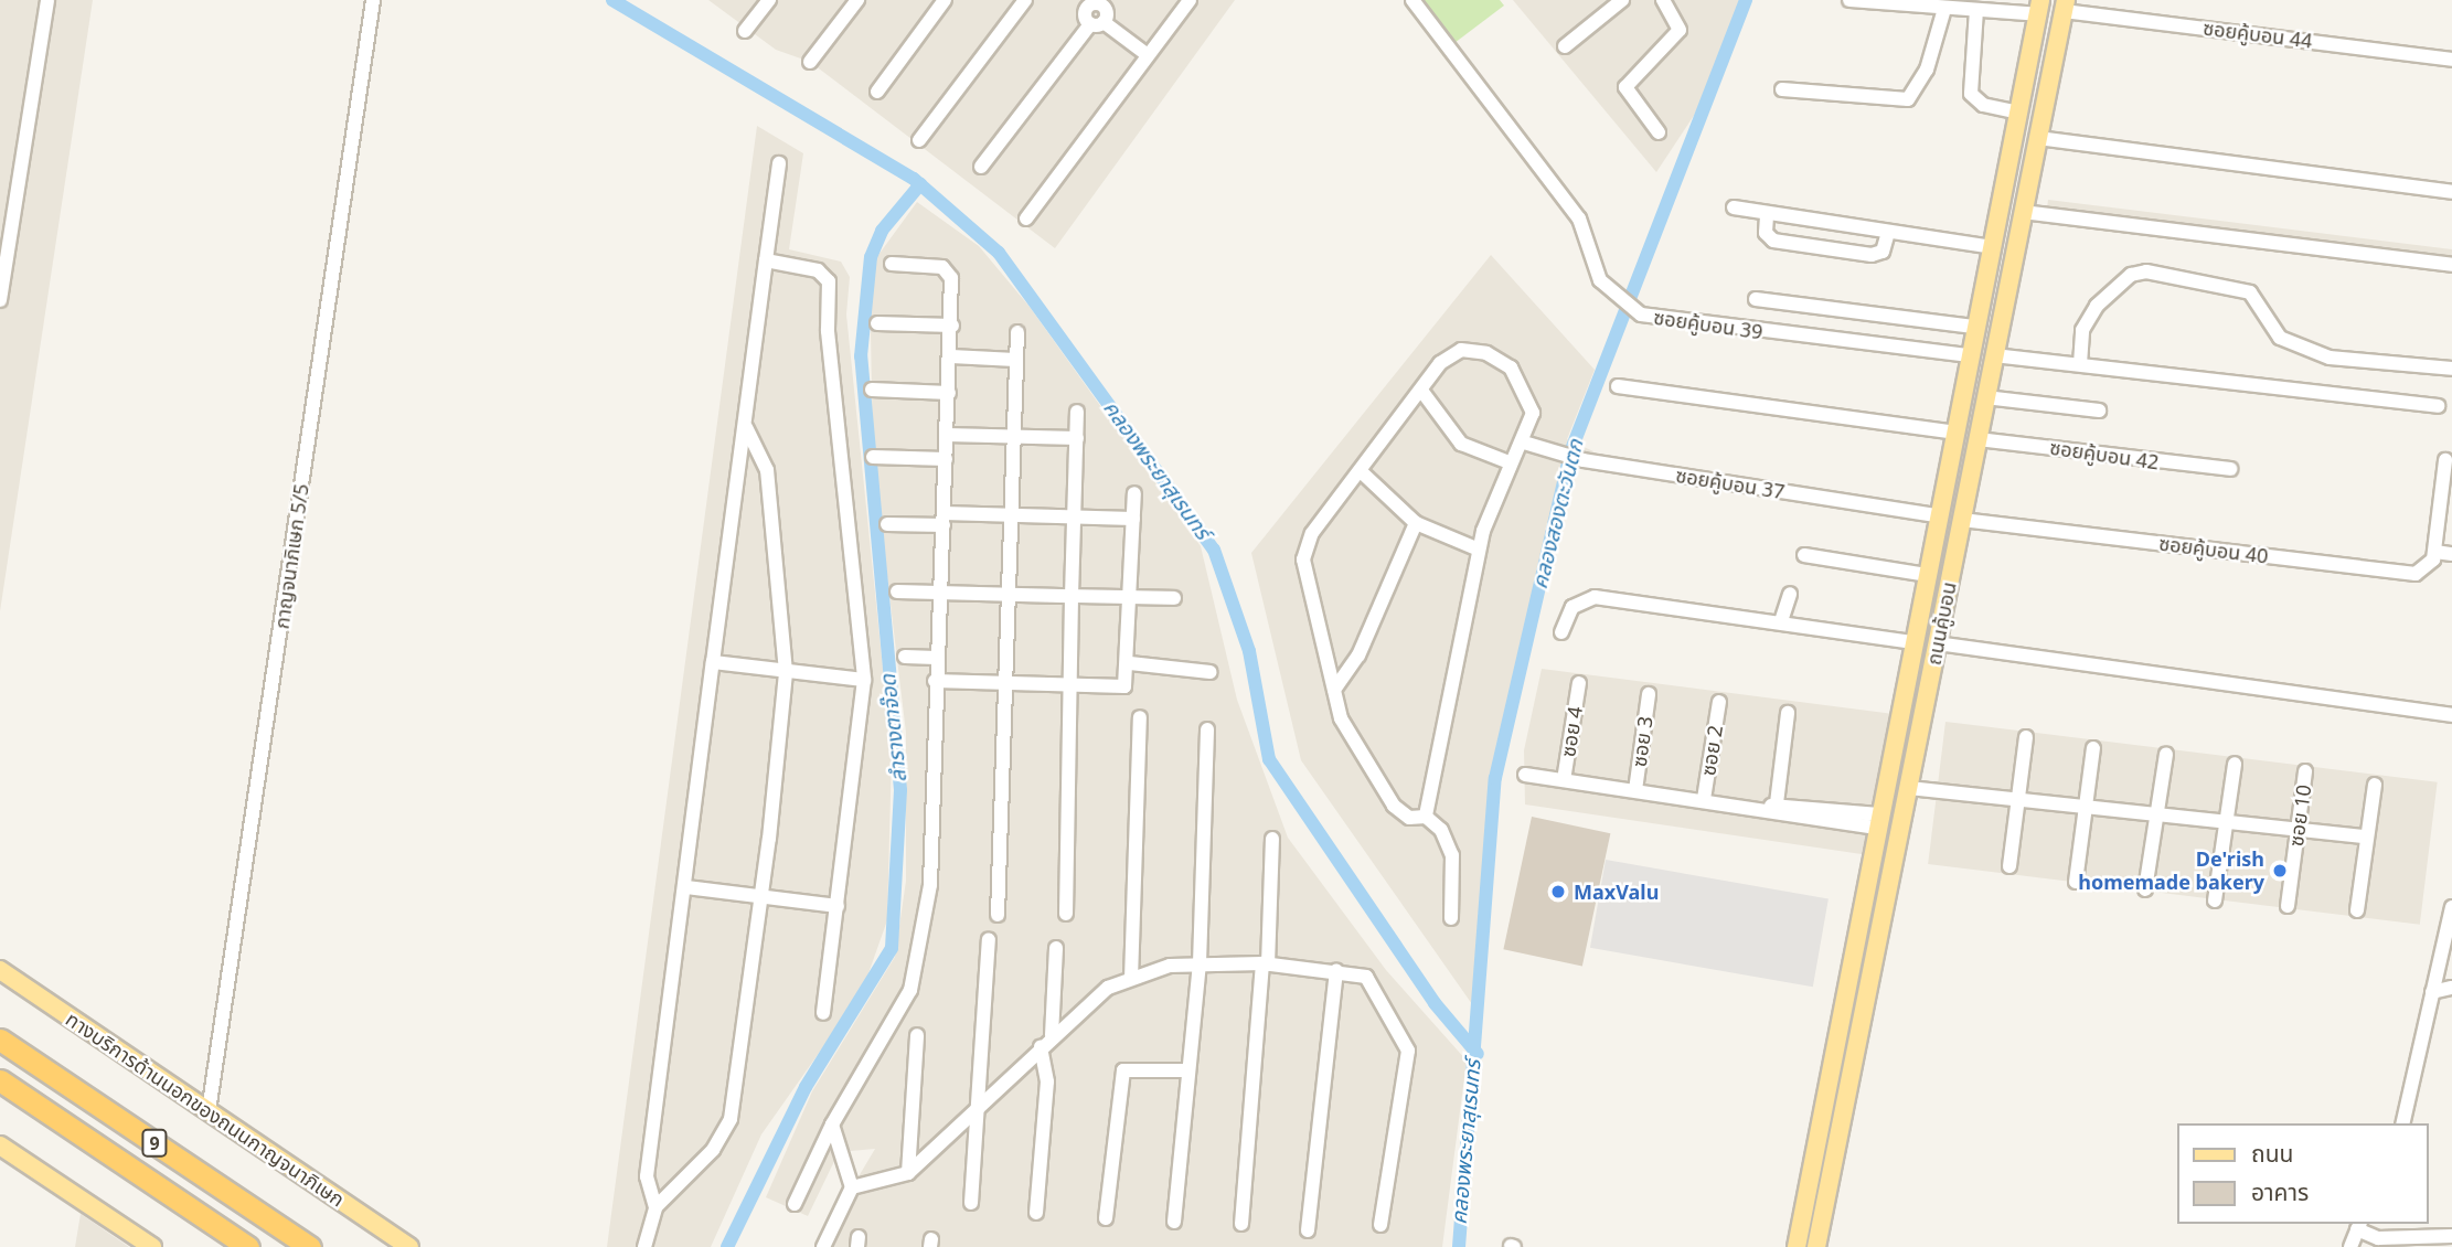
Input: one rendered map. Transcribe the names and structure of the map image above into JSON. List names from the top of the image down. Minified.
{"streets":{"highway":["9"],"main road":["ถนนคู้บอน","ทางบริการด้านนอกของถนนกาญจนาภิเษก"],"street":["ซอยคู้บอน 44","ซอยคู้บอน 39","ซอยคู้บอน 42","ซอยคู้บอน 37","ซอยคู้บอน 40","กาญจนาภิเษก 5/5","ซอย 4","ซอย 3","ซอย 2","ซอย 10"]},"crossings":[["ซอยคู้บอน 44","ถนนคู้บอน"],["ซอยคู้บอน 39","ถนนคู้บอน"],["ซอยคู้บอน 42","ถนนคู้บอน"],["ซอยคู้บอน 37","ถนนคู้บอน"],["ซอยคู้บอน 40","ถนนคู้บอน"],["กาญจนาภิเษก 5/5","ทางบริการด้านนอกของถนนกาญจนาภิเษก"]],"water":["คลองพระยาสุเรนทร์","คลองสองตะวันตก","ลำรางตาจ๊อด"],"places":["De'rish homemade bakery","MaxValu"],"legend":["ถนน","อาคาร"]}
